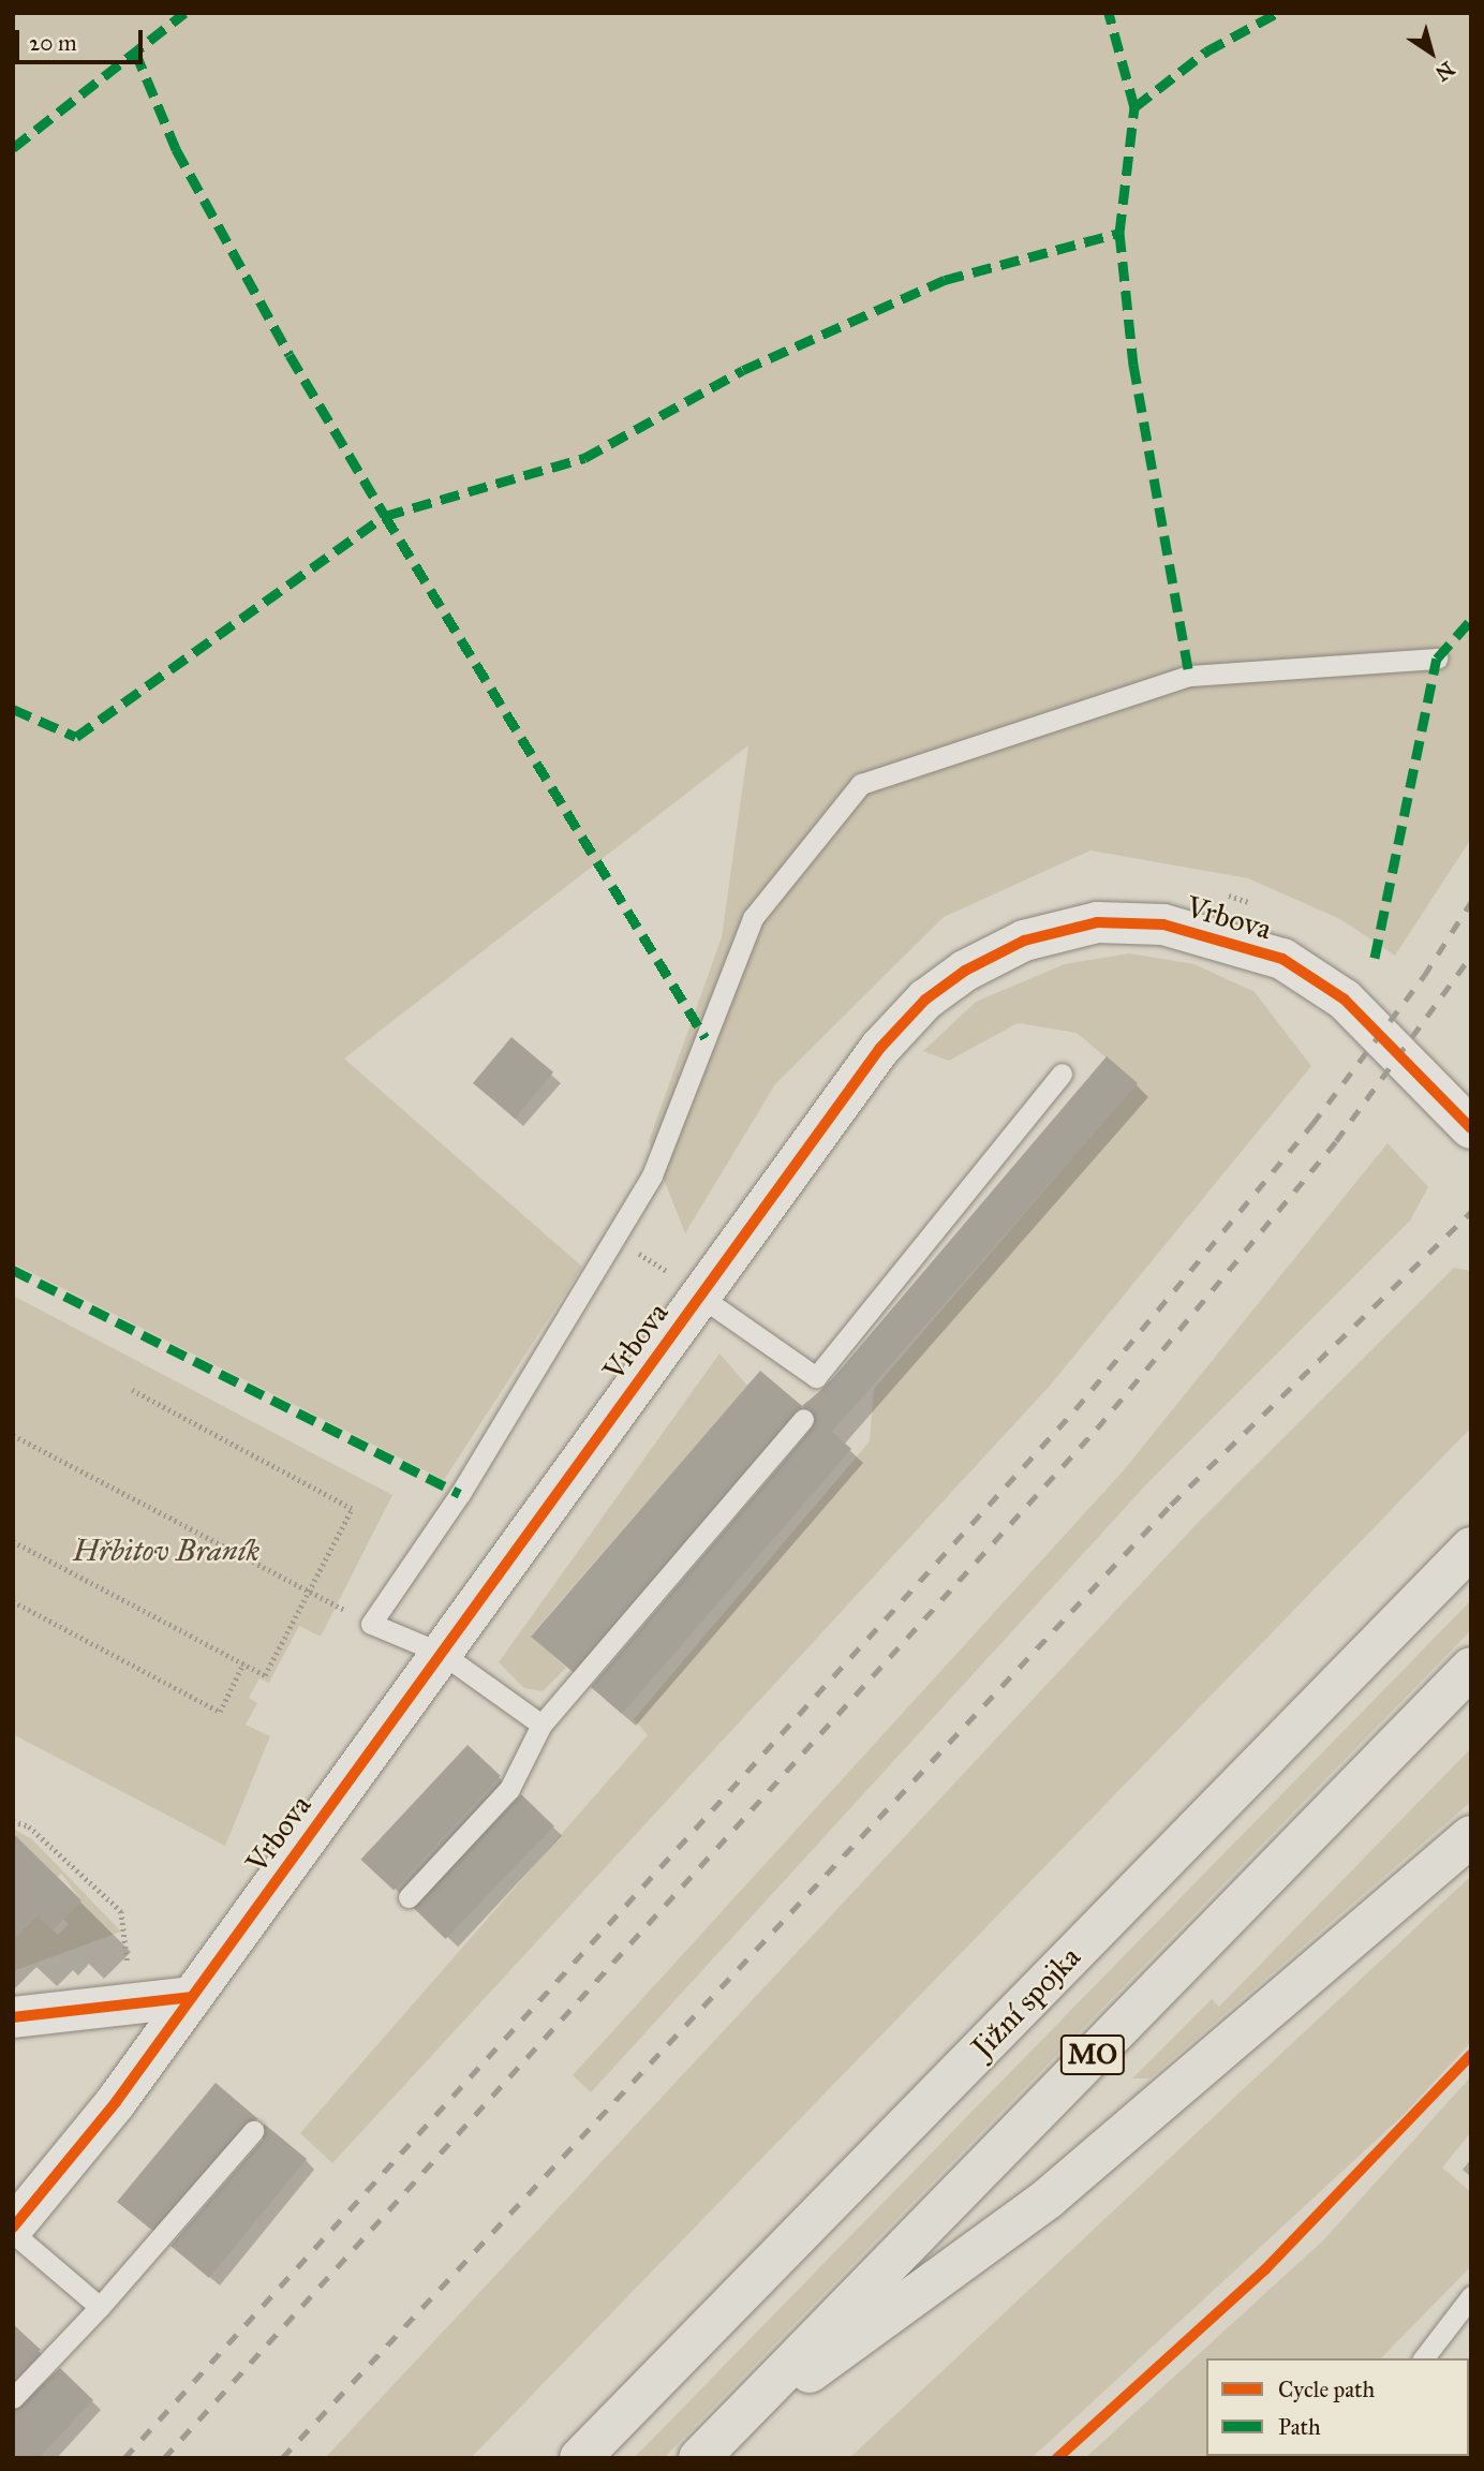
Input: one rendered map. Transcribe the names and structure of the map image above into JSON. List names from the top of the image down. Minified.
{"streets":{"highway":["Jižní spojka","MO"],"main road":["Vrbova"]},"parks":["Hřbitov Braník"],"legend":["Cycle path","Path"],"scale_bar":"20 m","north":"bottom right"}
